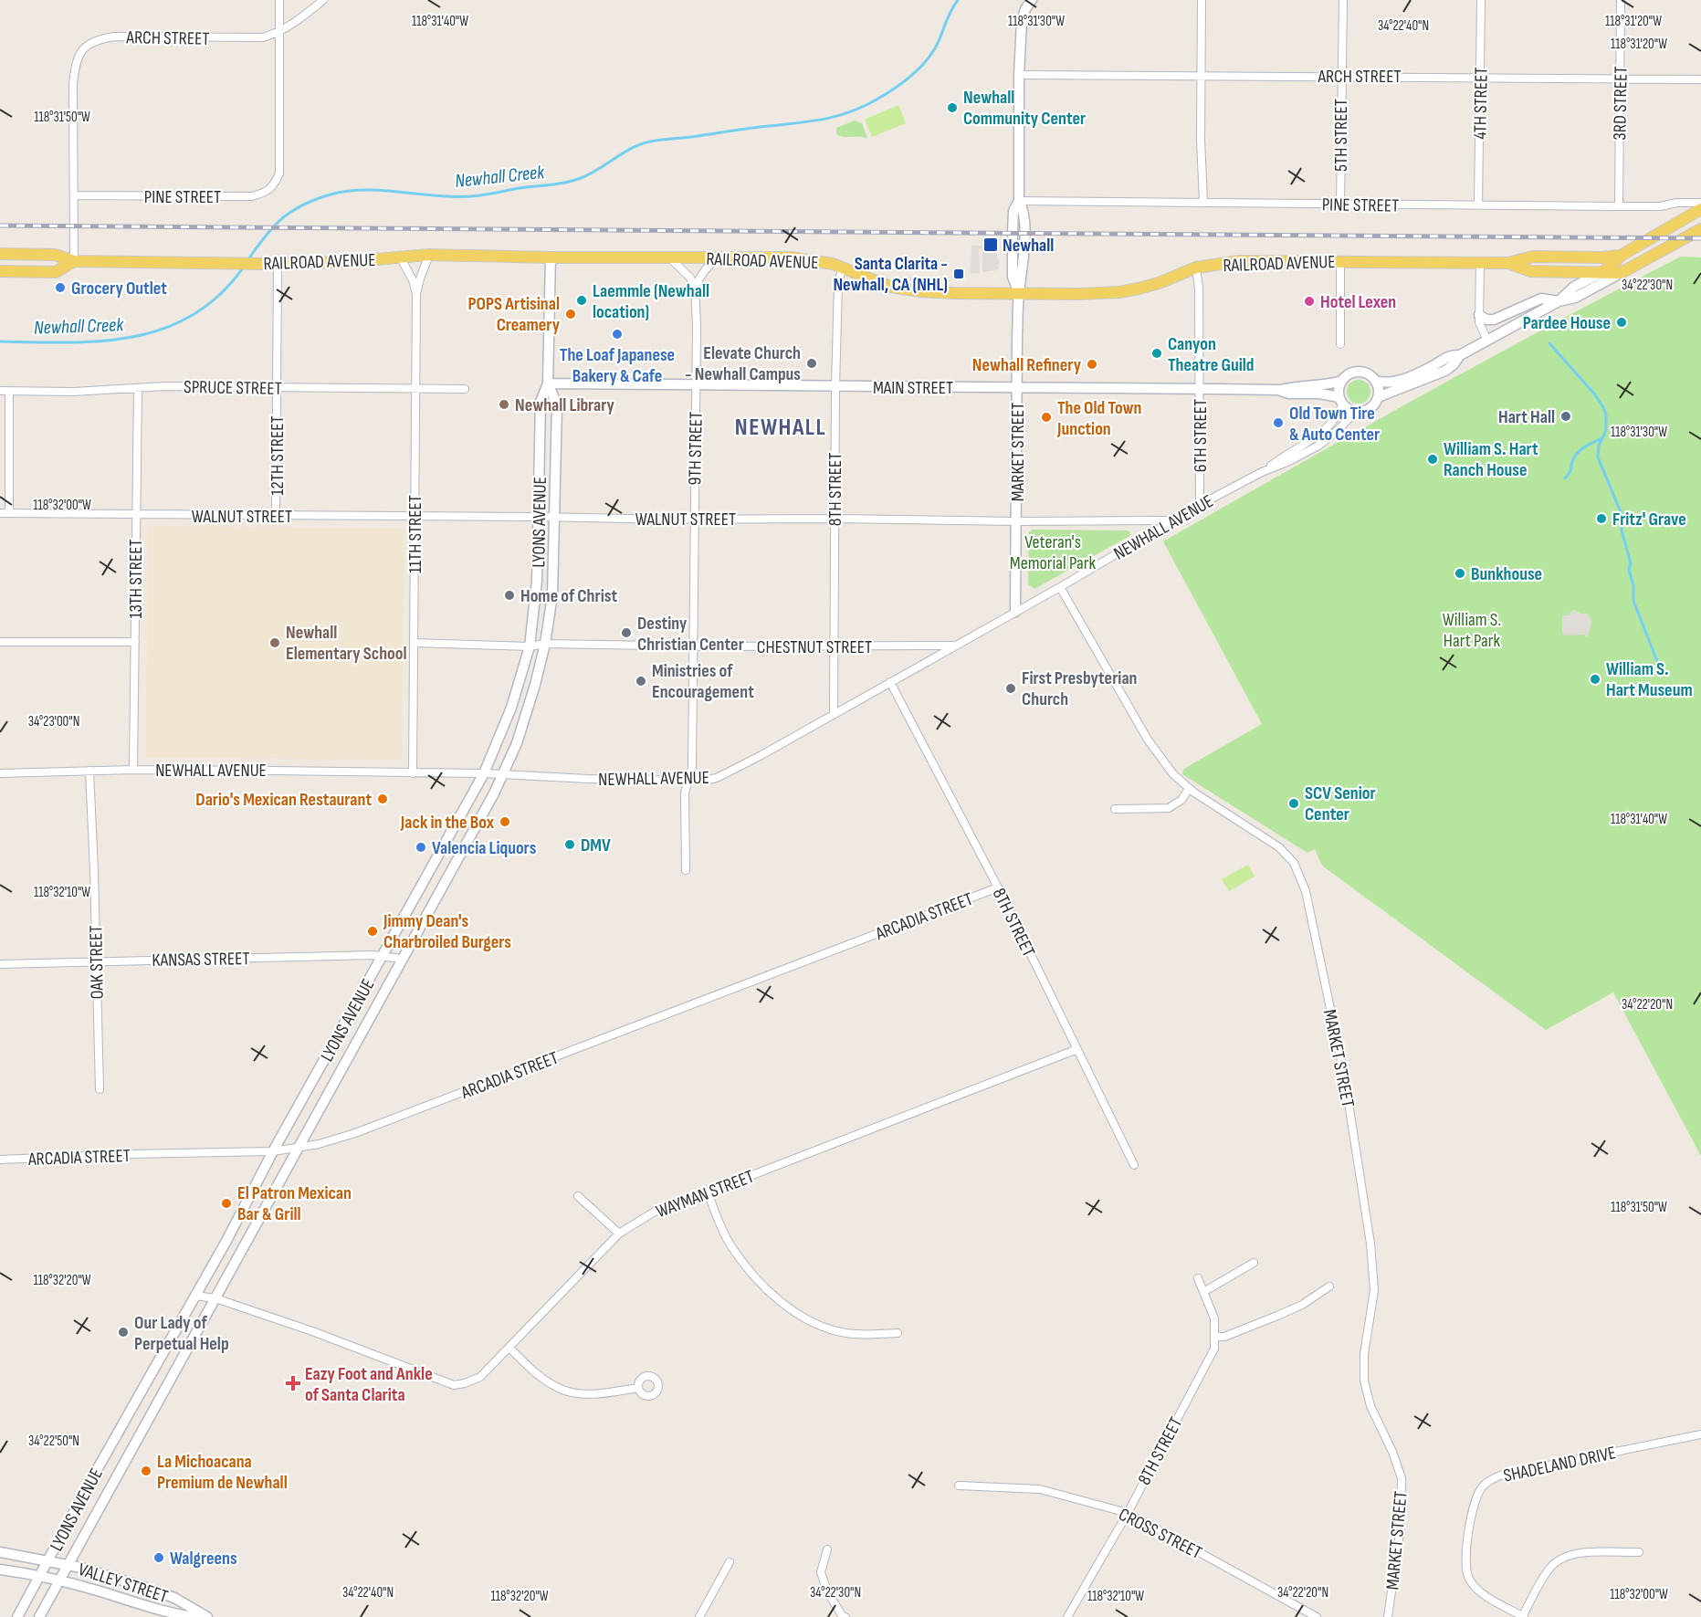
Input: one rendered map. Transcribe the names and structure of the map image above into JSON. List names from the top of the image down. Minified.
{"streets":{"main road":["RAILROAD AVENUE","MAIN STREET","MARKET STREET","LYONS AVENUE","VALLEY STREET"],"street":["ARCH STREET","4TH STREET","3RD STREET","5TH STREET","PINE STREET","SPRUCE STREET","6TH STREET","9TH STREET","12TH STREET","8TH STREET","WALNUT STREET","NEWHALL AVENUE","11TH STREET","13TH STREET","CHESTNUT STREET","ARCADIA STREET","KANSAS STREET","OAK STREET","WAYMAN STREET","SHADELAND DRIVE","CROSS STREET"]},"crossings":[["ARCH STREET","4TH STREET"],["ARCH STREET","3RD STREET"],["ARCH STREET","5TH STREET"],["ARCH STREET","PINE STREET"],["ARCH STREET","MARKET STREET"],["4TH STREET","PINE STREET"],["3RD STREET","PINE STREET"],["5TH STREET","PINE STREET"],["PINE STREET","MARKET STREET"],["RAILROAD AVENUE","6TH STREET"],["RAILROAD AVENUE","MARKET STREET"],["RAILROAD AVENUE","12TH STREET"],["RAILROAD AVENUE","8TH STREET"],["RAILROAD AVENUE","LYONS AVENUE"],["RAILROAD AVENUE","11TH STREET"],["SPRUCE STREET","12TH STREET"],["SPRUCE STREET","11TH STREET"],["SPRUCE STREET","13TH STREET"],["MAIN STREET","6TH STREET"],["MAIN STREET","9TH STREET"],["MAIN STREET","MARKET STREET"],["MAIN STREET","8TH STREET"],["MAIN STREET","LYONS AVENUE"],["MAIN STREET","NEWHALL AVENUE"],["6TH STREET","NEWHALL AVENUE"],["9TH STREET","WALNUT STREET"],["9TH STREET","NEWHALL AVENUE"],["9TH STREET","CHESTNUT STREET"],["MARKET STREET","WALNUT STREET"],["MARKET STREET","NEWHALL AVENUE"],["12TH STREET","WALNUT STREET"],["8TH STREET","WALNUT STREET"],["8TH STREET","NEWHALL AVENUE"],["8TH STREET","CHESTNUT STREET"],["8TH STREET","ARCADIA STREET"],["8TH STREET","WAYMAN STREET"],["8TH STREET","CROSS STREET"],["WALNUT STREET","LYONS AVENUE"],["WALNUT STREET","NEWHALL AVENUE"],["WALNUT STREET","11TH STREET"],["WALNUT STREET","13TH STREET"],["LYONS AVENUE","NEWHALL AVENUE"],["LYONS AVENUE","CHESTNUT STREET"],["LYONS AVENUE","ARCADIA STREET"],["LYONS AVENUE","KANSAS STREET"],["LYONS AVENUE","WAYMAN STREET"],["LYONS AVENUE","VALLEY STREET"],["NEWHALL AVENUE","11TH STREET"],["NEWHALL AVENUE","13TH STREET"],["NEWHALL AVENUE","CHESTNUT STREET"],["NEWHALL AVENUE","OAK STREET"],["11TH STREET","CHESTNUT STREET"],["KANSAS STREET","OAK STREET"]],"districts":["NEWHALL"],"water":["Newhall Creek"],"parks":["Veteran's Memorial Park","William S. Hart Park"],"places":{"other":["Newhall Community Center","Grocery Outlet","Laemmle (Newhall location)","Hotel Lexen","POPS Artisinal Creamery","Pardee House","The Loaf Japanese Bakery & Cafe","Canyon Theatre Guild","Elevate Church - Newhall Campus","Newhall Refinery","Newhall Library","Hart Hall","The Old Town Junction","Old Town Tire & Auto Center","William S. Hart Ranch House","Fritz' Grave","Bunkhouse","Home of Christ","Destiny Christian Center","Newhall Elementary School","William S. Hart Museum","Ministries of Encouragement","First Presbyterian Church","Dario's Mexican Restaurant","SCV Senior Center","Jack in the Box","DMV","Valencia Liquors","Jimmy Dean's Charbroiled Burgers","El Patron Mexican Bar & Grill","Our Lady of Perpetual Help","La Michoacana Premium de Newhall","Walgreens"],"transit":["Newhall","Santa Clarita - Newhall, CA (NHL)"],"health":["Eazy Foot and Ankle of Santa Clarita"]},"coordinates":["118°31'20\"W","118°31'40\"W","118°31'30\"W","34°22'40\"N","118°31'50\"W","34°22'30\"N","118°32'00\"W","34°23'00\"N","118°32'10\"W","34°22'20\"N","118°32'20\"W","34°22'50\"N"]}
